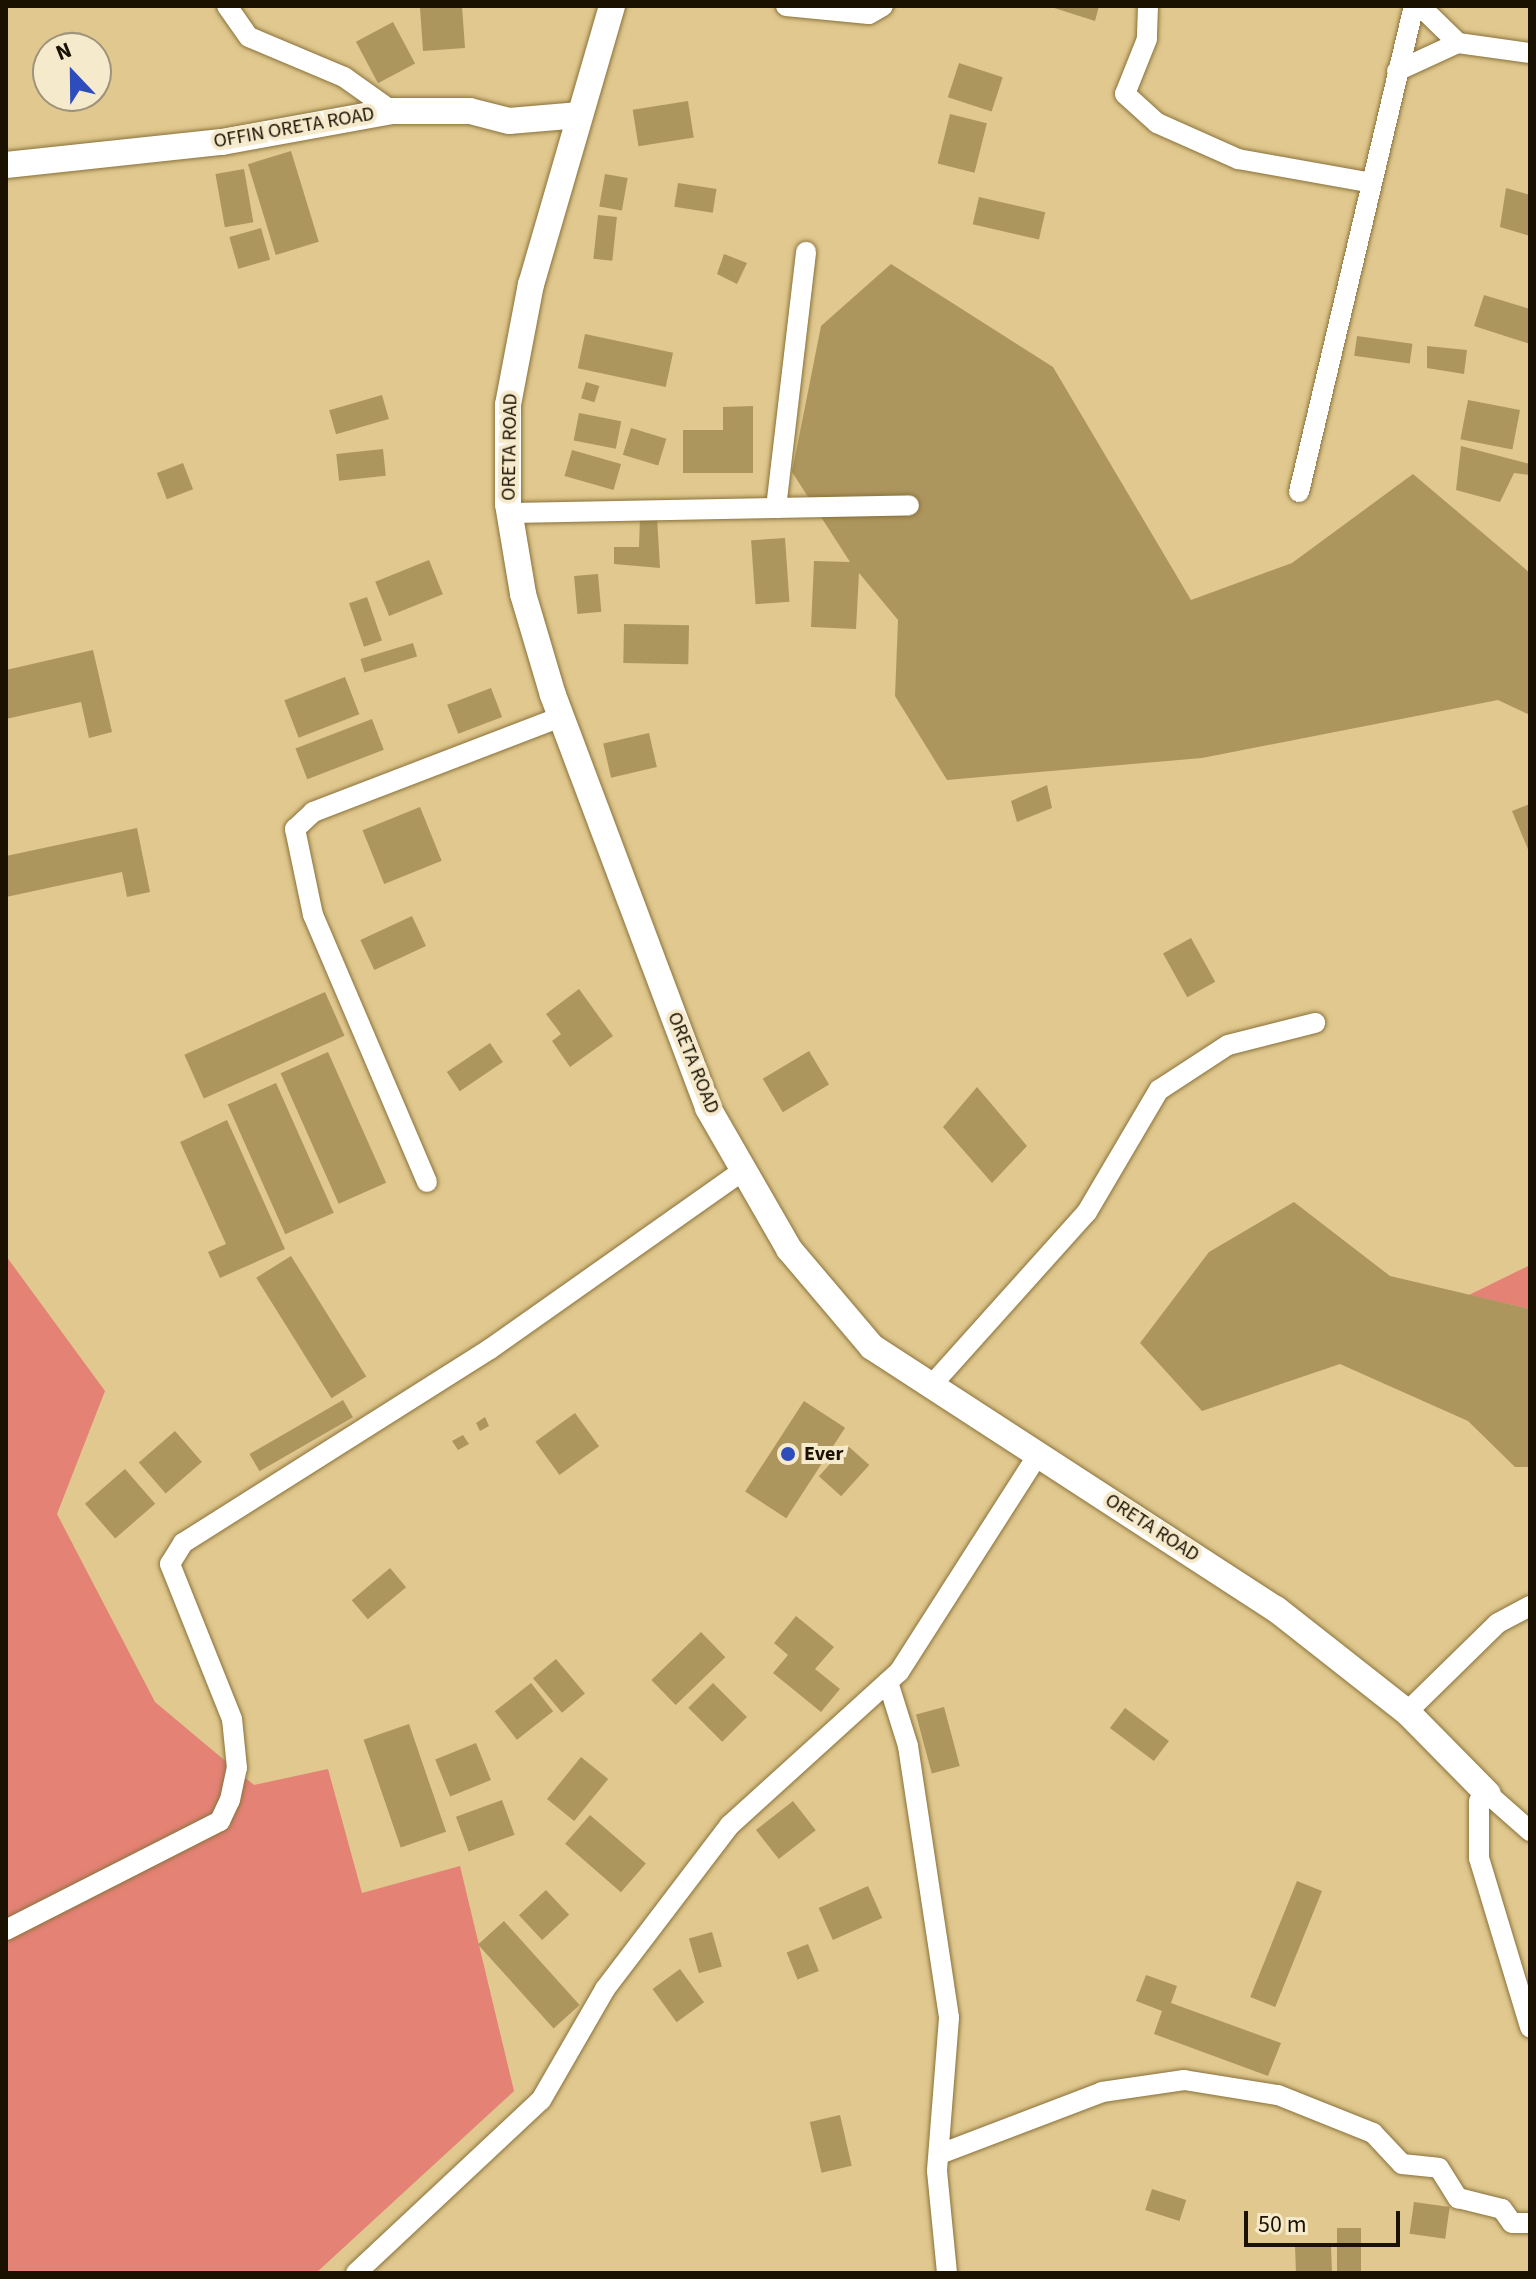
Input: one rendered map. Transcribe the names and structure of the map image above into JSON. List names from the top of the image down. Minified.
{"streets":{"street":["OFFIN ORETA ROAD","ORETA ROAD"]},"crossings":[["OFFIN ORETA ROAD","ORETA ROAD"]],"places":["Ever"],"scale_bar":"50 m","north":"top"}
